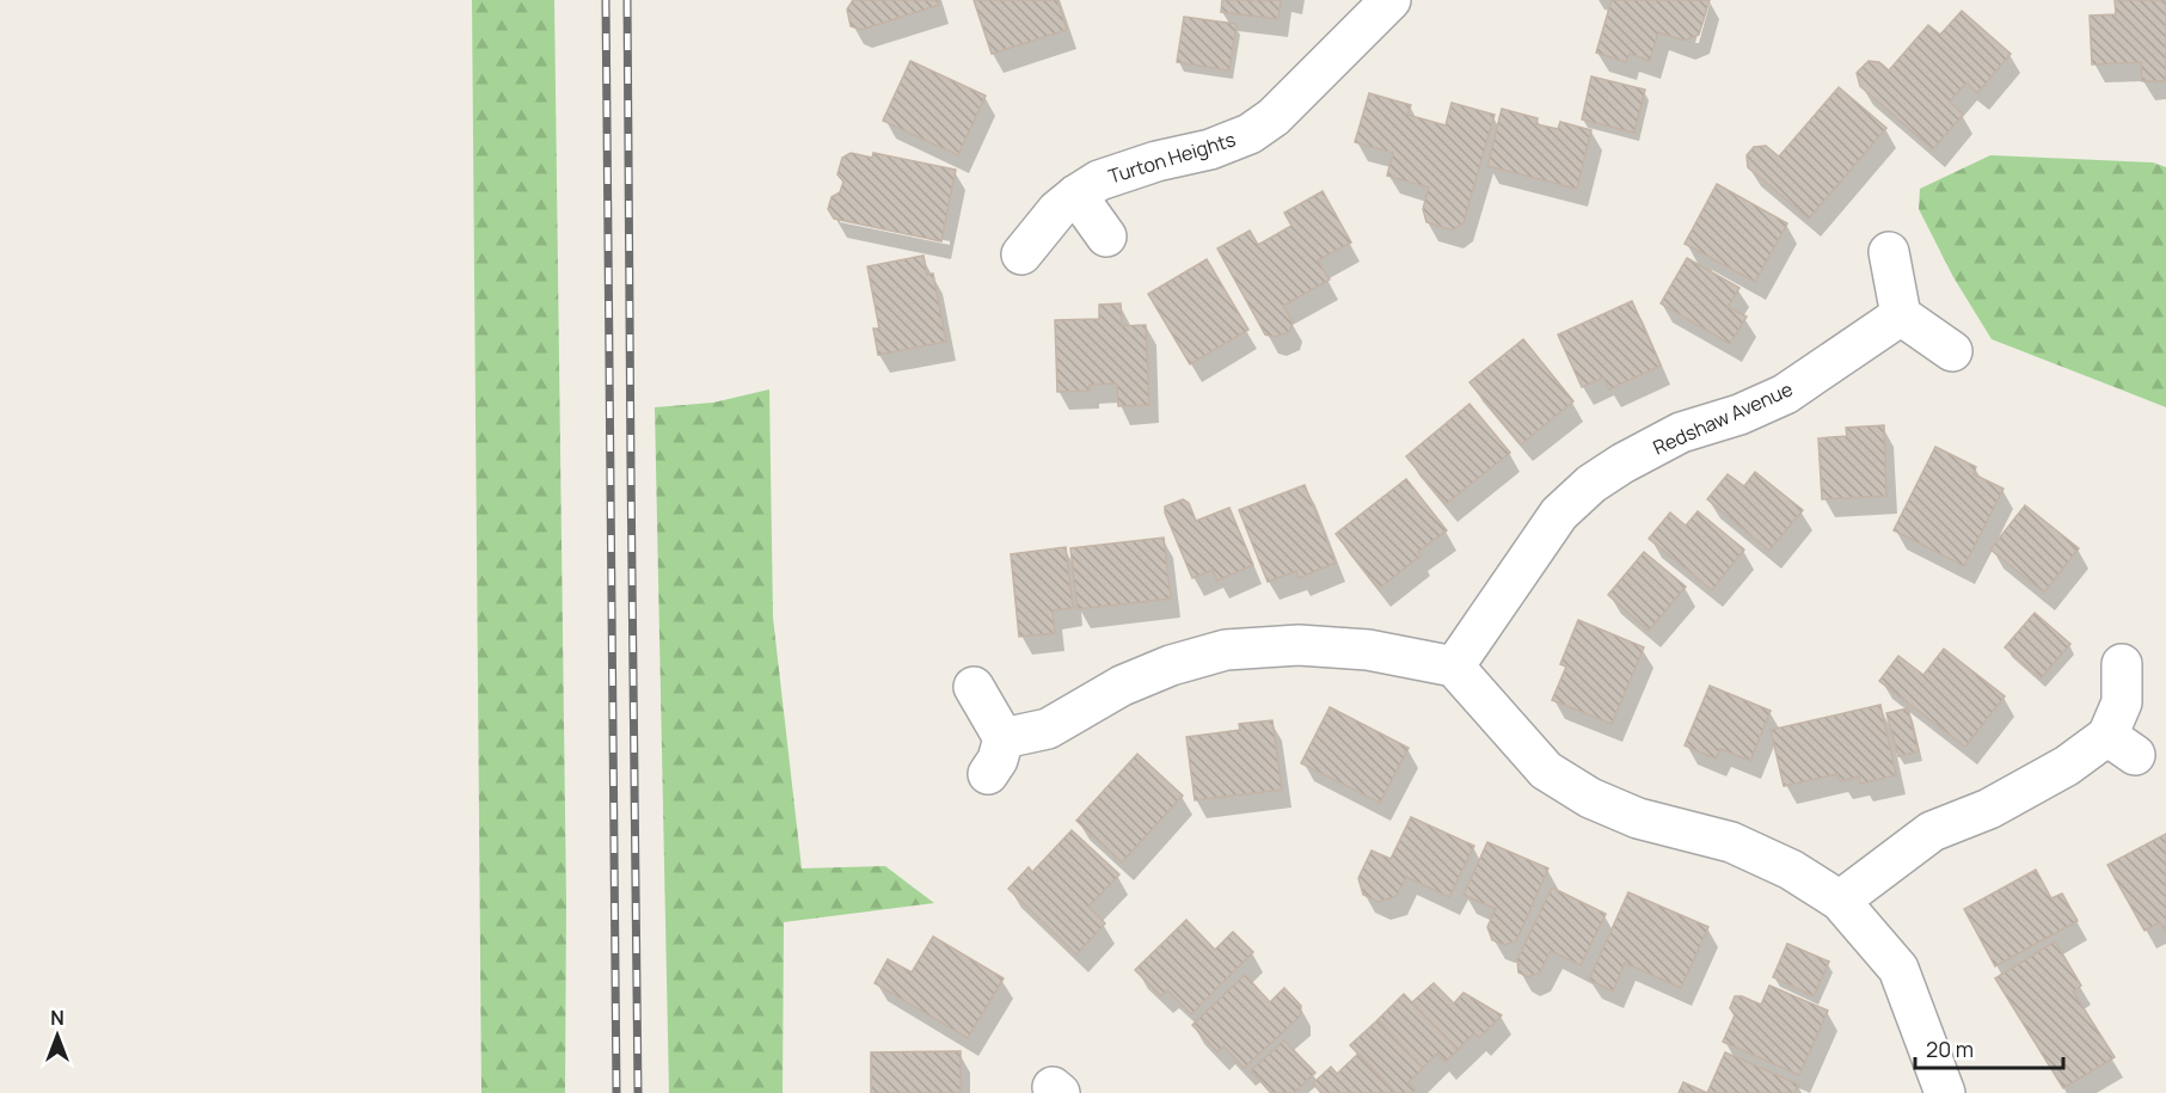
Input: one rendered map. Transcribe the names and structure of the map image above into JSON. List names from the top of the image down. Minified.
{"streets":{"street":["Turton Heights","Redshaw Avenue"]},"scale_bar":"20 m","north":"top"}
